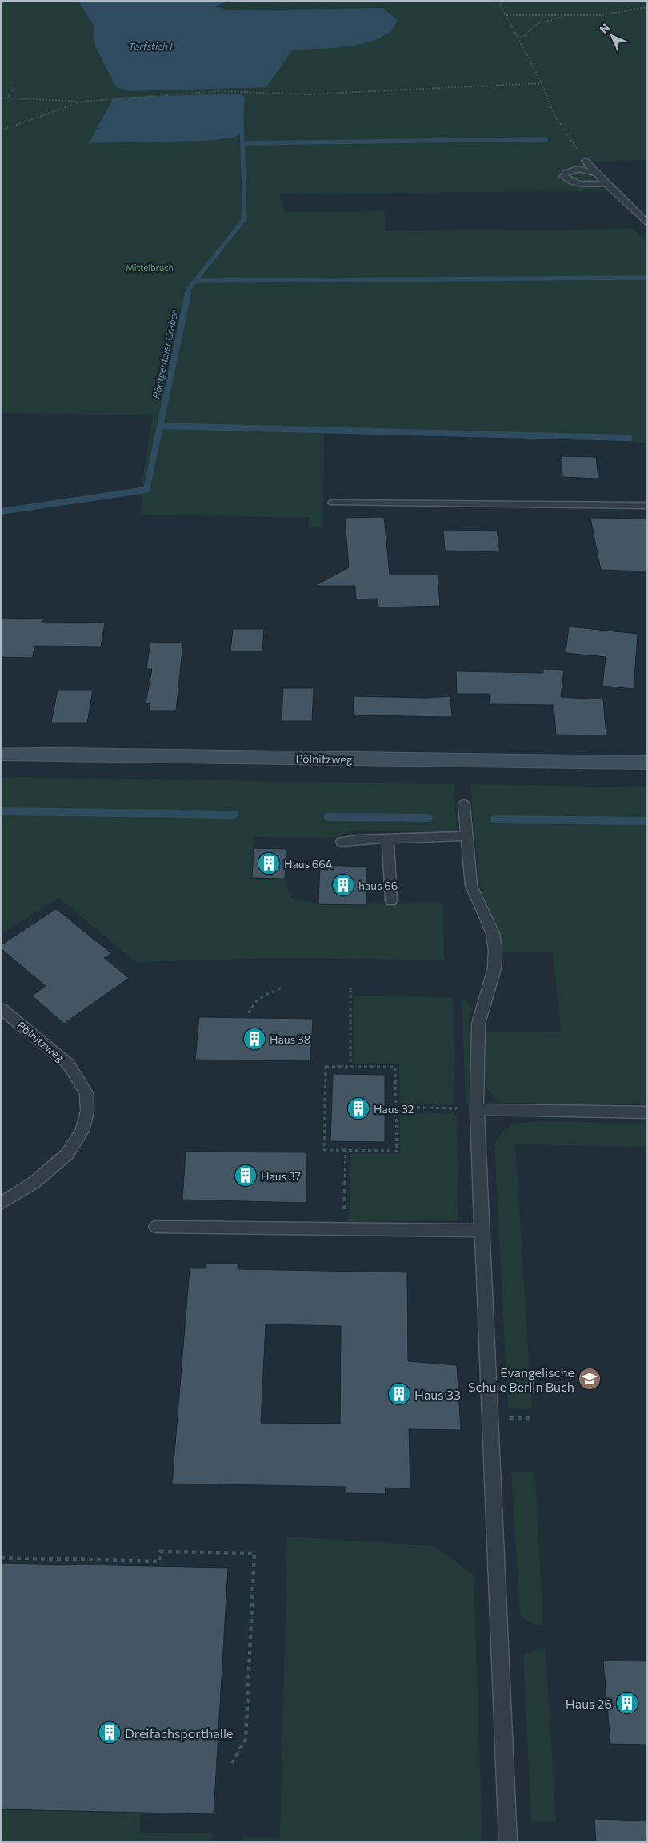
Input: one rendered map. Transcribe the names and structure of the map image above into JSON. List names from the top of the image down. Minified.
{"streets":{"street":["Pölnitzweg"]},"water":["Torfstich I","Röntgentaler Graben"],"parks":["Mittelbruch"],"places":{"building":["Haus 66A","haus 66","Haus 38","Haus 32","Haus 37","Haus 33","Haus 26","Dreifachsporthalle"],"school or university":["Evangelische Schule Berlin Buch"]},"north":"top left"}
